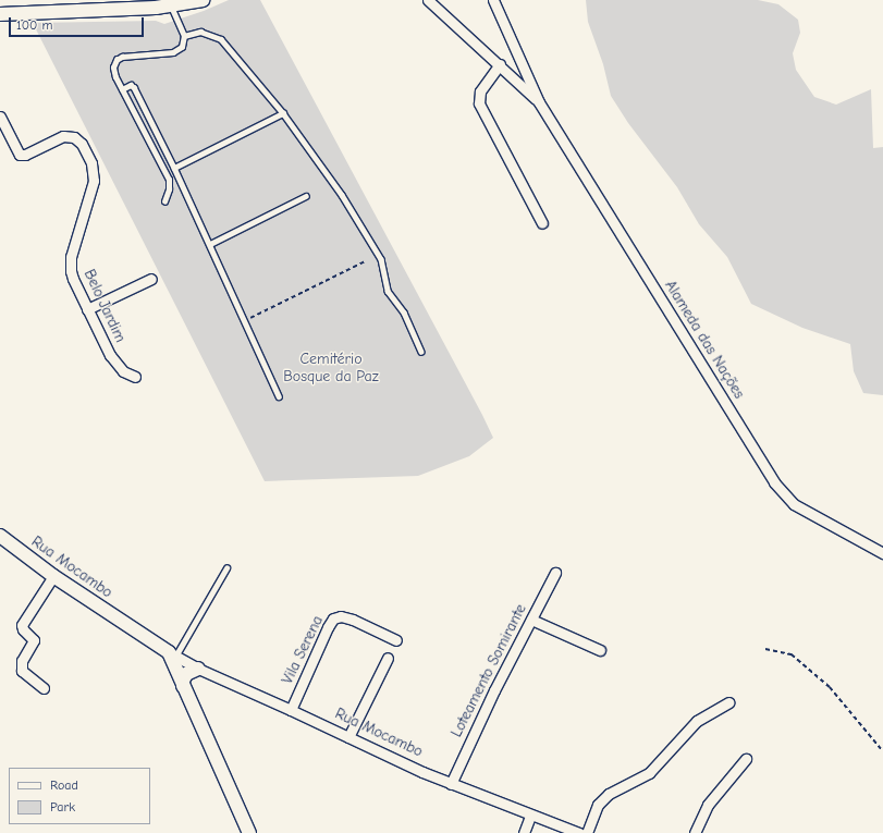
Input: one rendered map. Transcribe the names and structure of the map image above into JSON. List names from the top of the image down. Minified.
{"streets":{"main road":["Rua Mocambo"],"street":["Belo Jardim","Alameda das Nações","Vila Serena","Loteamento Somirante"]},"crossings":[["Rua Mocambo","Vila Serena"],["Rua Mocambo","Loteamento Somirante"]],"parks":["Cemitério Bosque da Paz"],"legend":["Road","Park"],"scale_bar":"100 m"}
